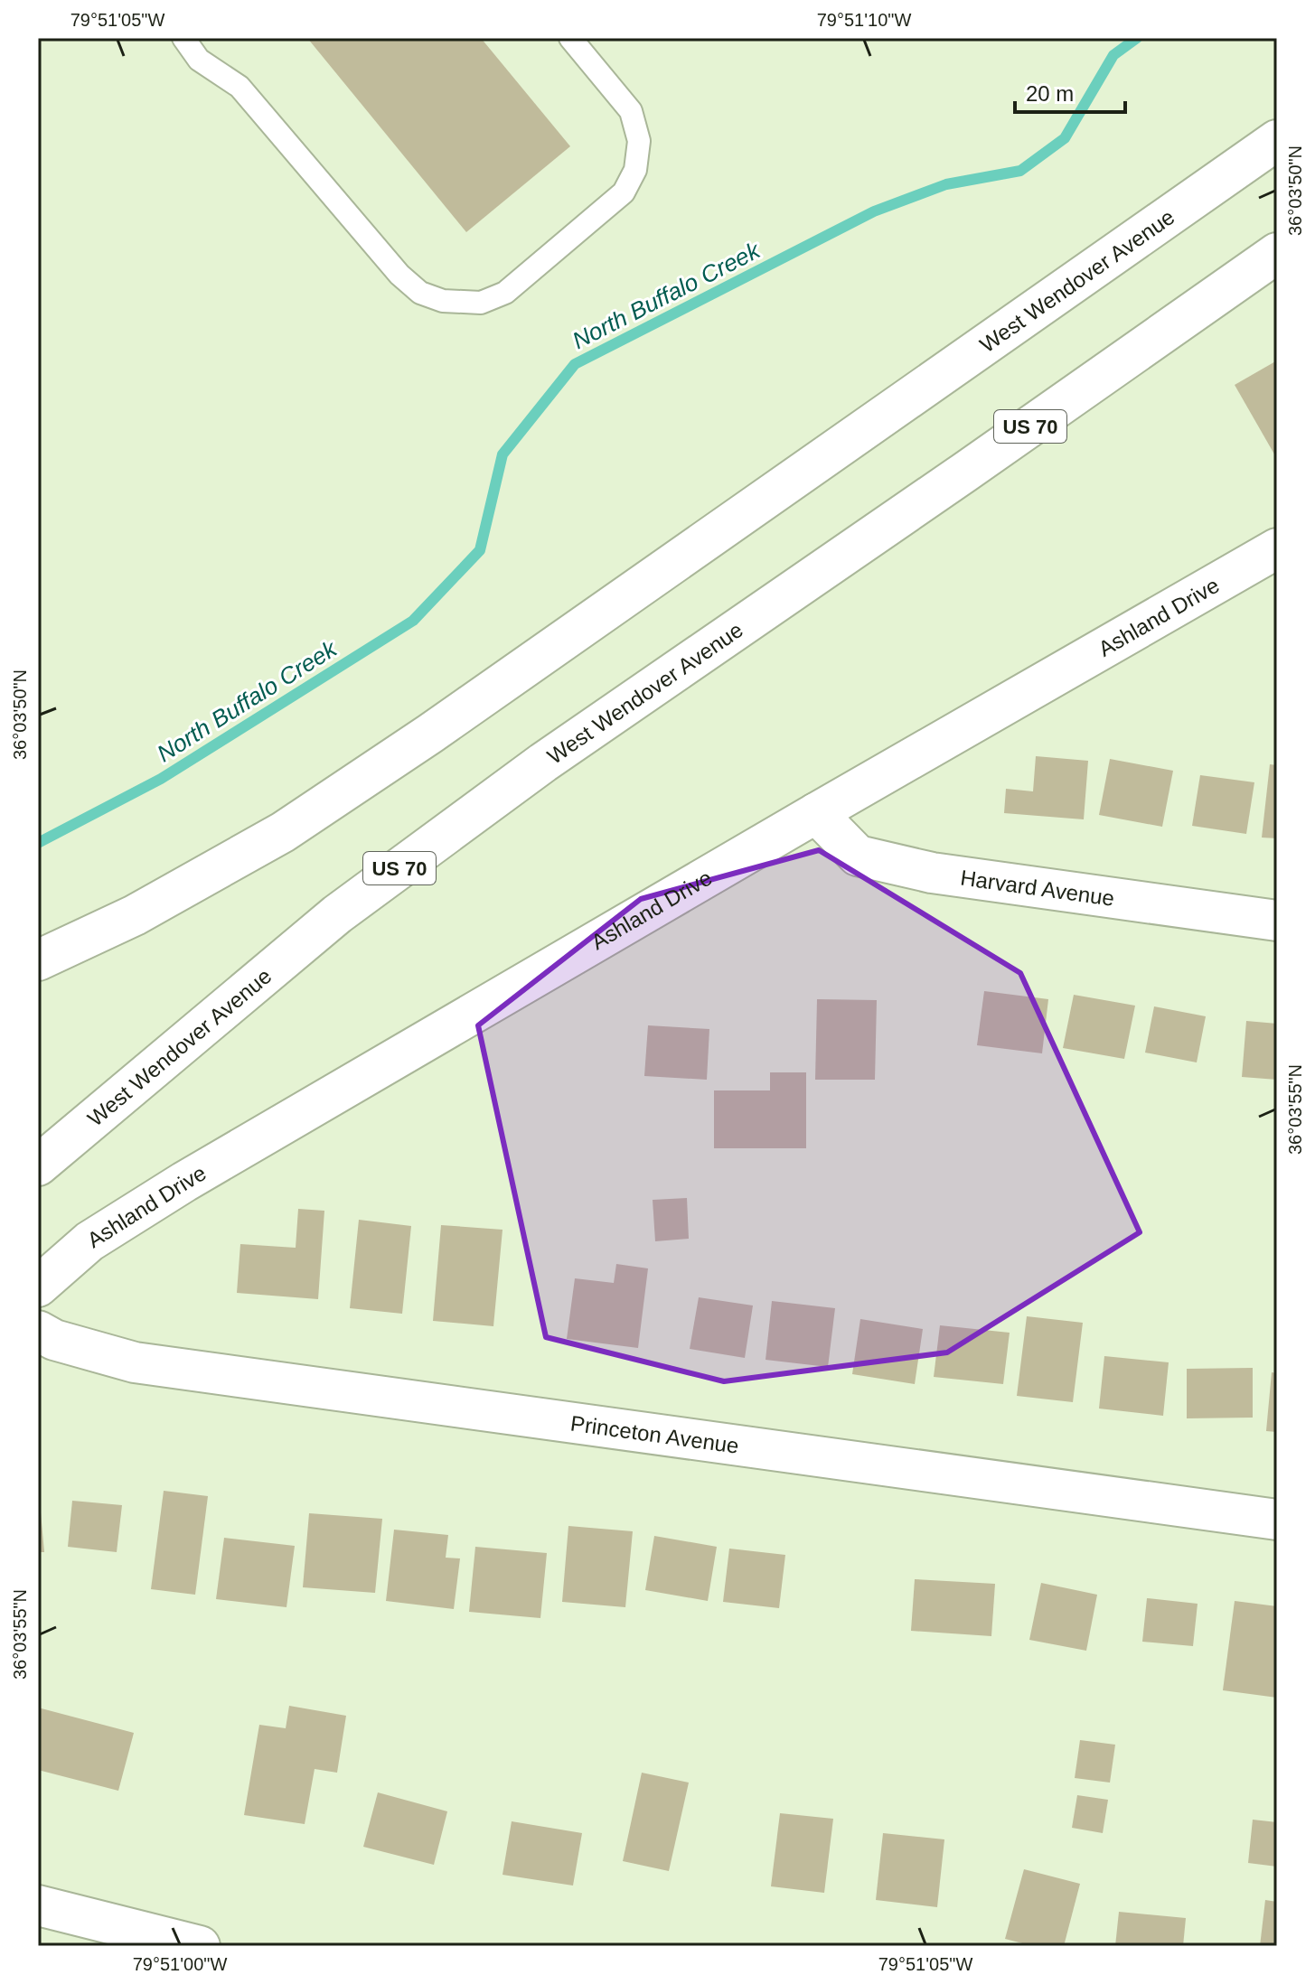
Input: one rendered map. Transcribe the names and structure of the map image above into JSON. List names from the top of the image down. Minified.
{"streets":{"main road":["West Wendover Avenue","US 70","Ashland Drive","Harvard Avenue","Princeton Avenue"]},"crossings":[["Ashland Drive","Harvard Avenue"]],"water":["North Buffalo Creek"],"scale_bar":"20 m","coordinates":["79°51'05\"W","79°51'10\"W","36°03'50\"N","36°03'55\"N","79°51'00\"W"]}
